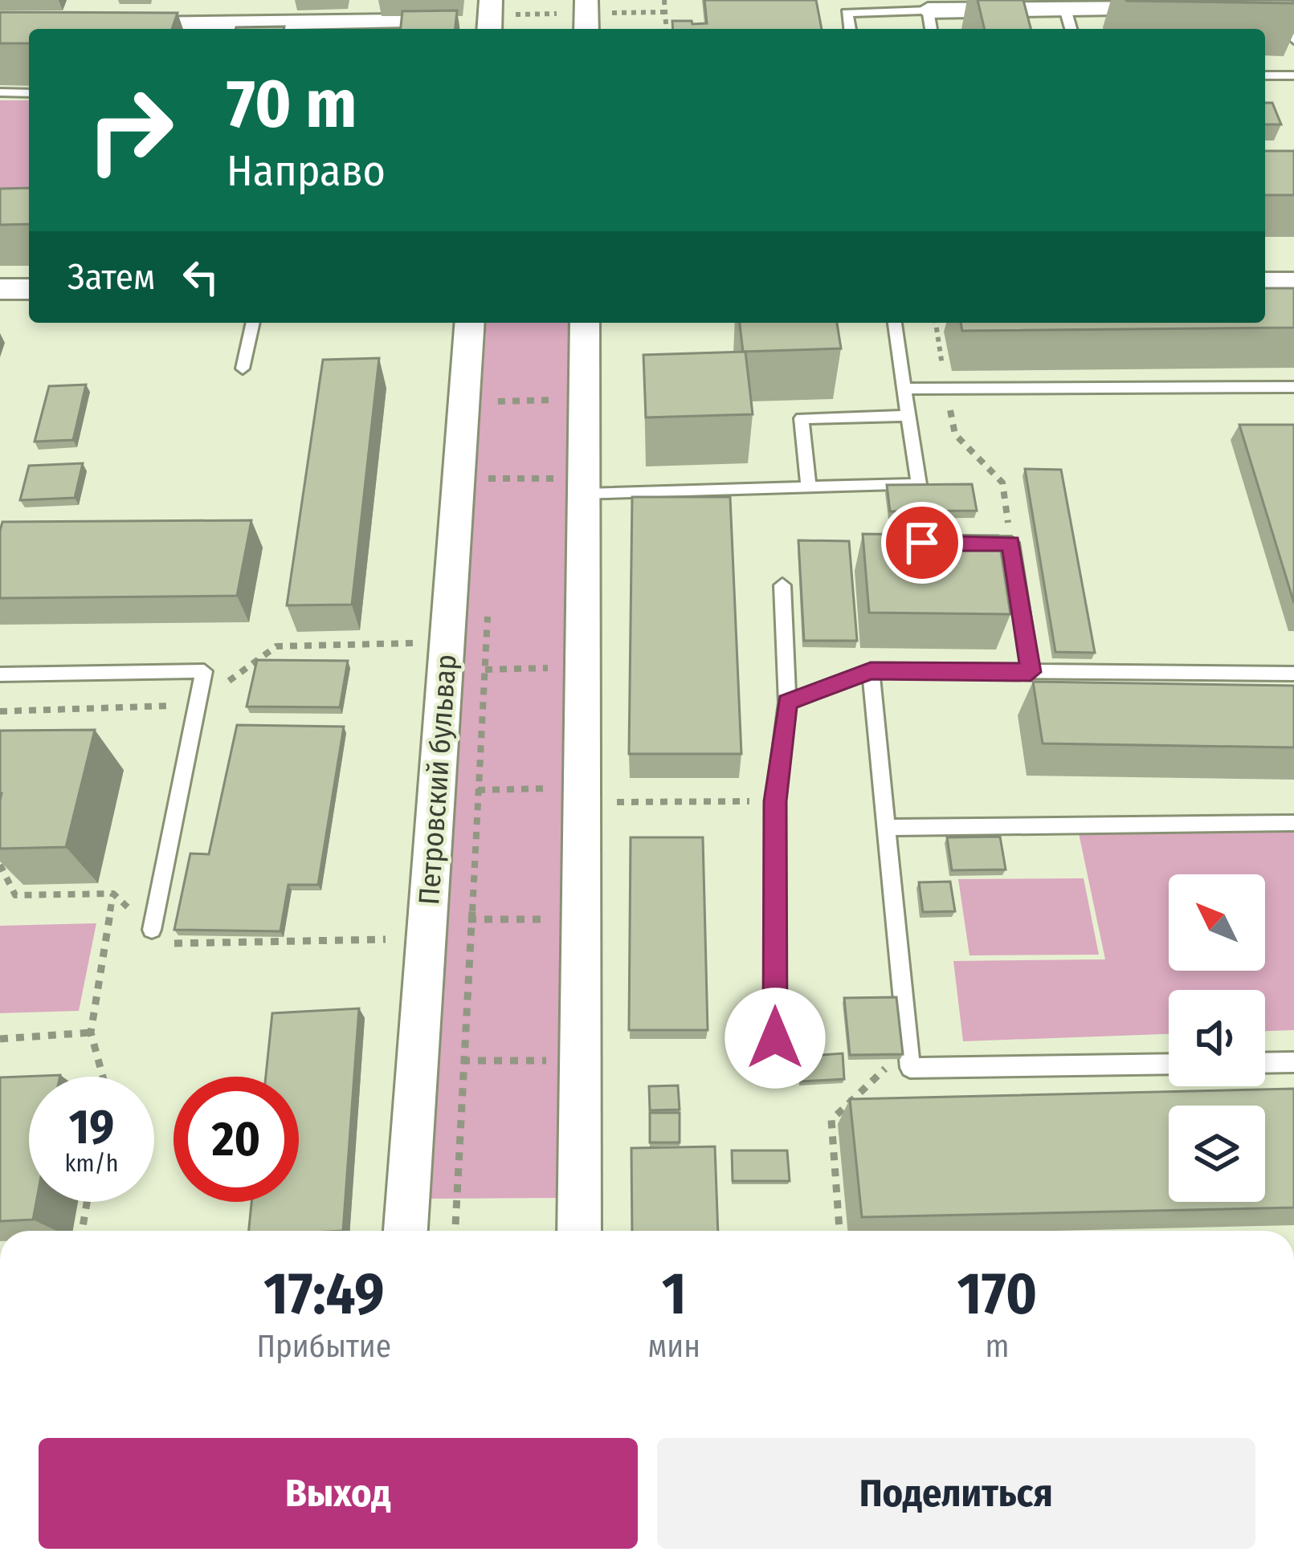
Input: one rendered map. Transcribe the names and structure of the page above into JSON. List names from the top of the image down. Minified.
{"streets":{"street":["Петровский бульвар"]},"north":"top left","page":{"turn":["70 m","Направо"],"then":"Затем","speed":"19 km/h","limit":"20","eta":["17:49","Прибытие","1","мин","170","m"],"buttons":["Выход","Поделиться"]}}
